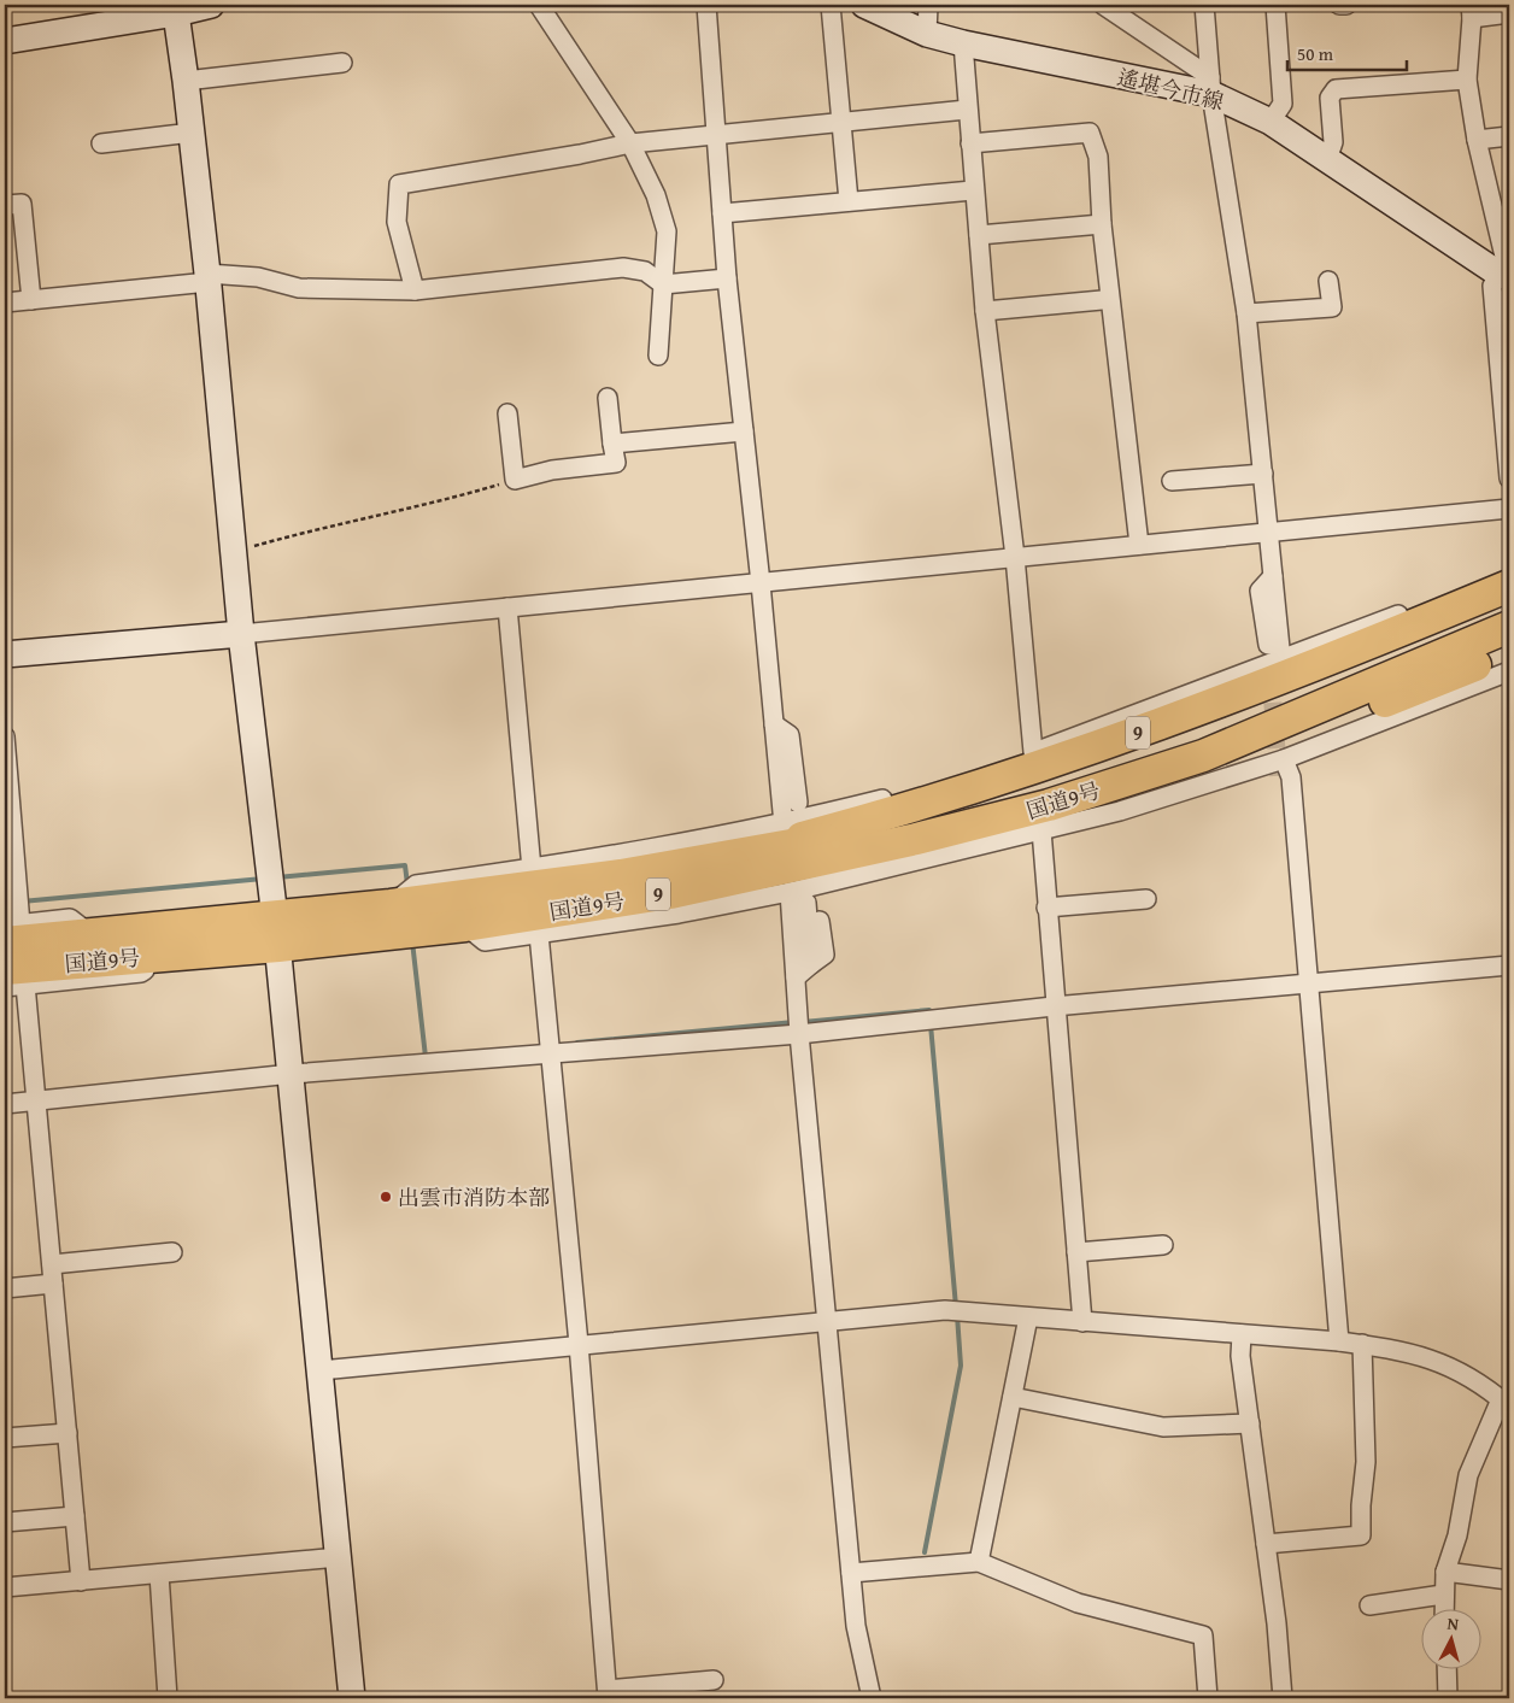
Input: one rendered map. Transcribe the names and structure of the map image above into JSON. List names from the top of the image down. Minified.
{"streets":{"highway":["9","国道9号"],"street":["遙堪今市線"]},"crossings":[["9","国道9号"]],"places":["出雲市消防本部"],"scale_bar":"50 m","north":"top"}
